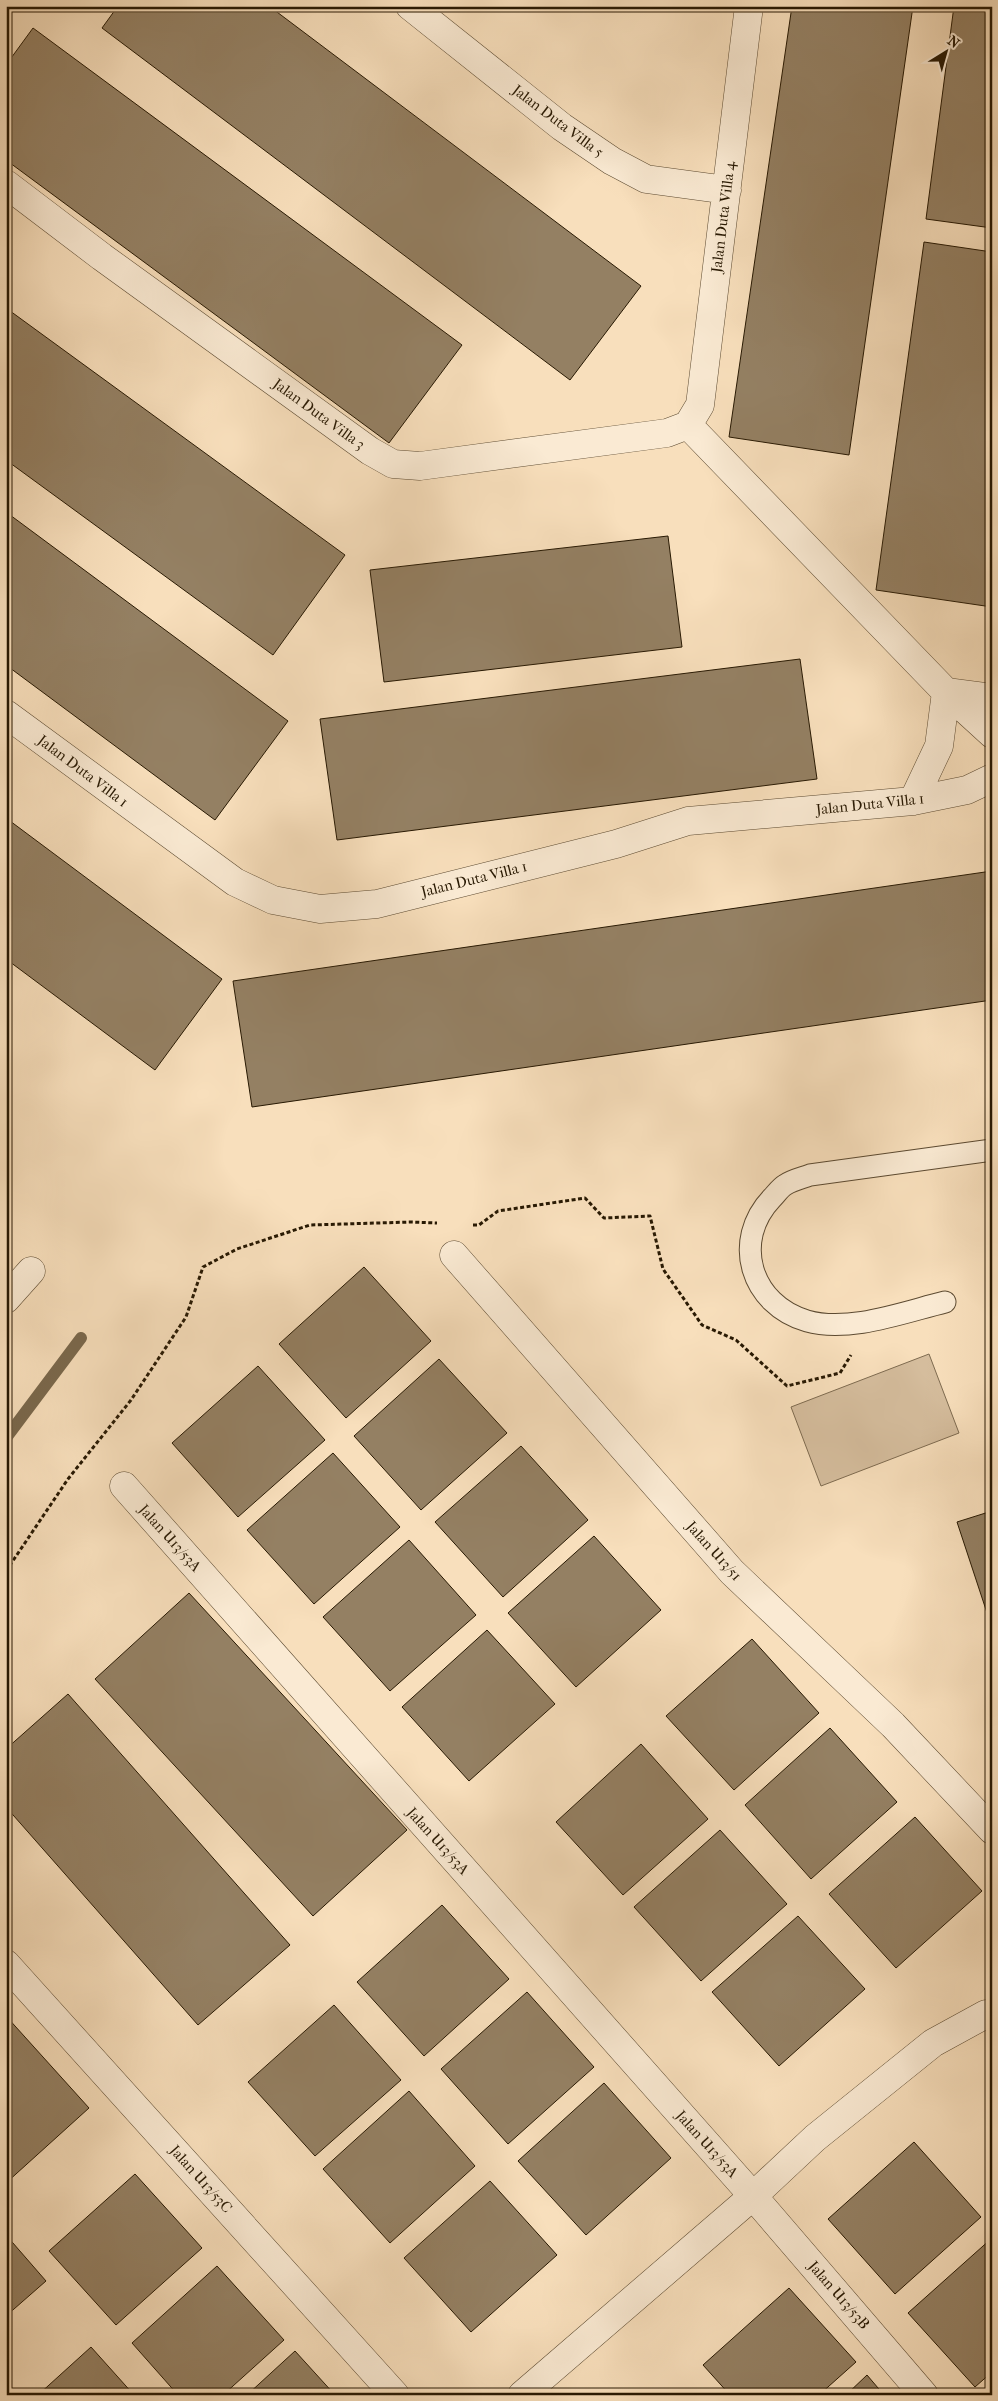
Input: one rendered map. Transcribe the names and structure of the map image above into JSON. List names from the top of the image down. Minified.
{"streets":{"street":["Jalan Duta Villa 5","Jalan Duta Villa 4","Jalan Duta Villa 3","Jalan Duta Villa 1","Jalan U13/53A","Jalan U13/51","Jalan U13/53C","Jalan U13/53B"]},"crossings":[["Jalan Duta Villa 5","Jalan Duta Villa 4"],["Jalan Duta Villa 4","Jalan Duta Villa 3"],["Jalan U13/53A","Jalan U13/53B"]],"north":"top right"}
